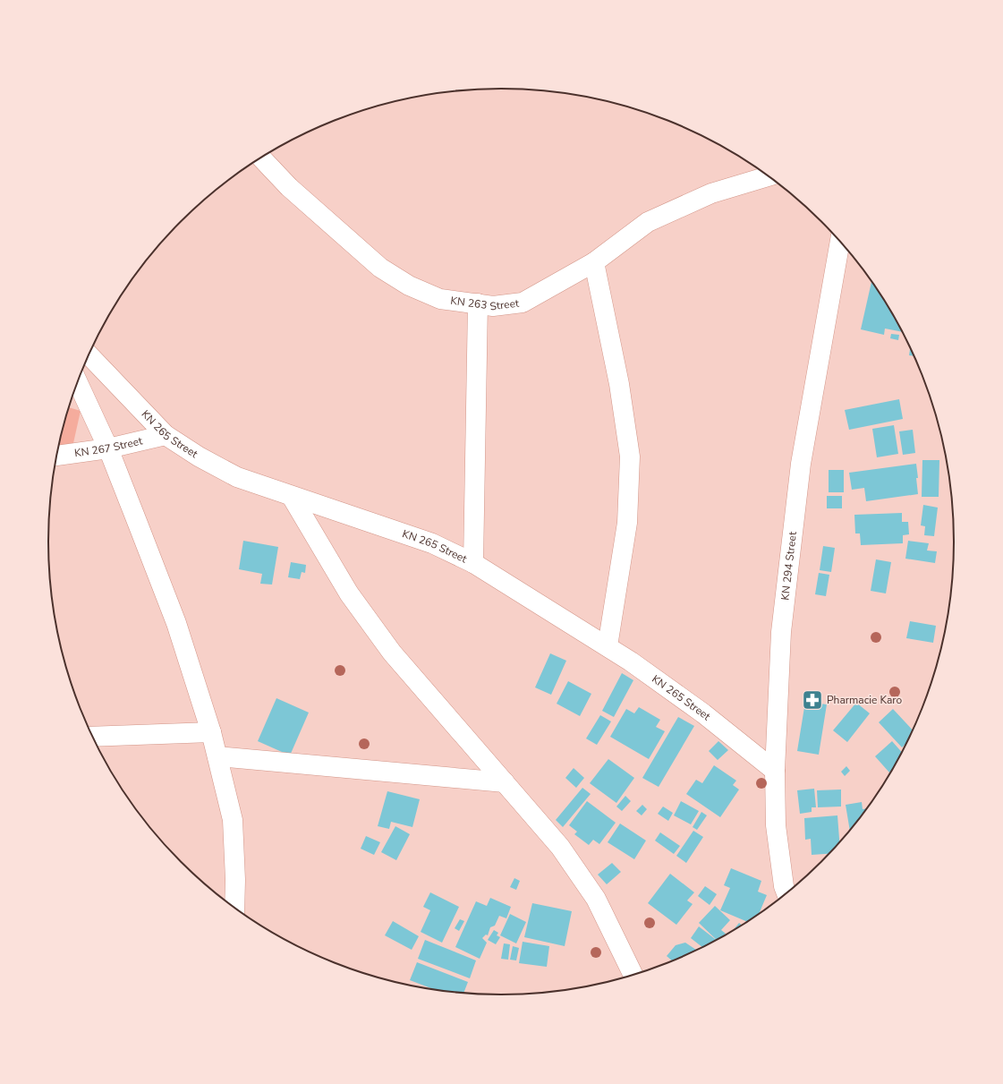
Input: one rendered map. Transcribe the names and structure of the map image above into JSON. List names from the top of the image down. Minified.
{"streets":{"street":["KN 263 Street","KN 265 Street","KN 267 Street","KN 294 Street"]},"crossings":[["KN 265 Street","KN 267 Street"],["KN 265 Street","KN 294 Street"]],"places":{"pharmacy":["Pharmacie Karo"]}}
